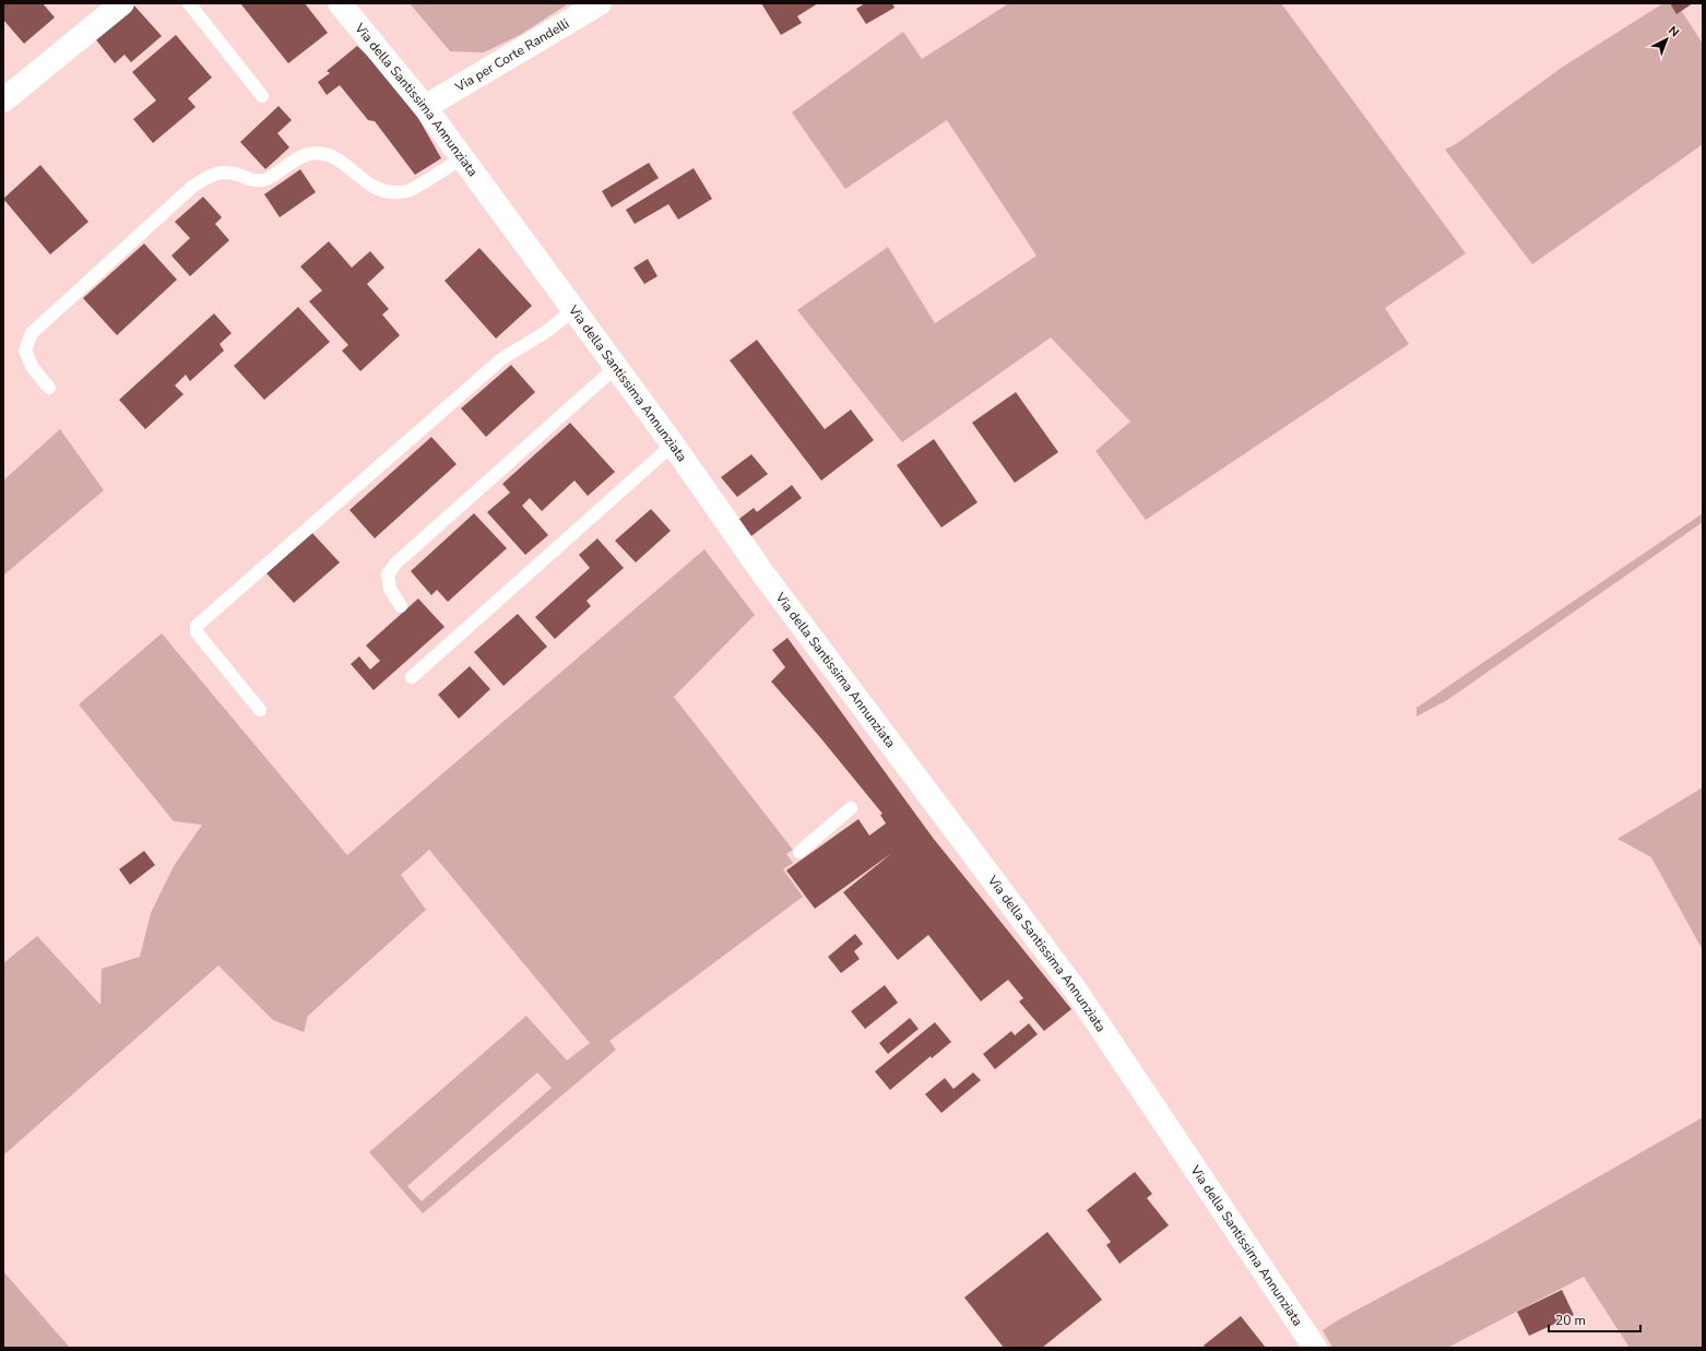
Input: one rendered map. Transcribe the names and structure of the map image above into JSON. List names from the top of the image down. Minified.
{"streets":{"street":["Via per Corte Randelli","Via della Santissima Annunziata"]},"crossings":[["Via per Corte Randelli","Via della Santissima Annunziata"]],"scale_bar":"20 m","north":"top right"}
